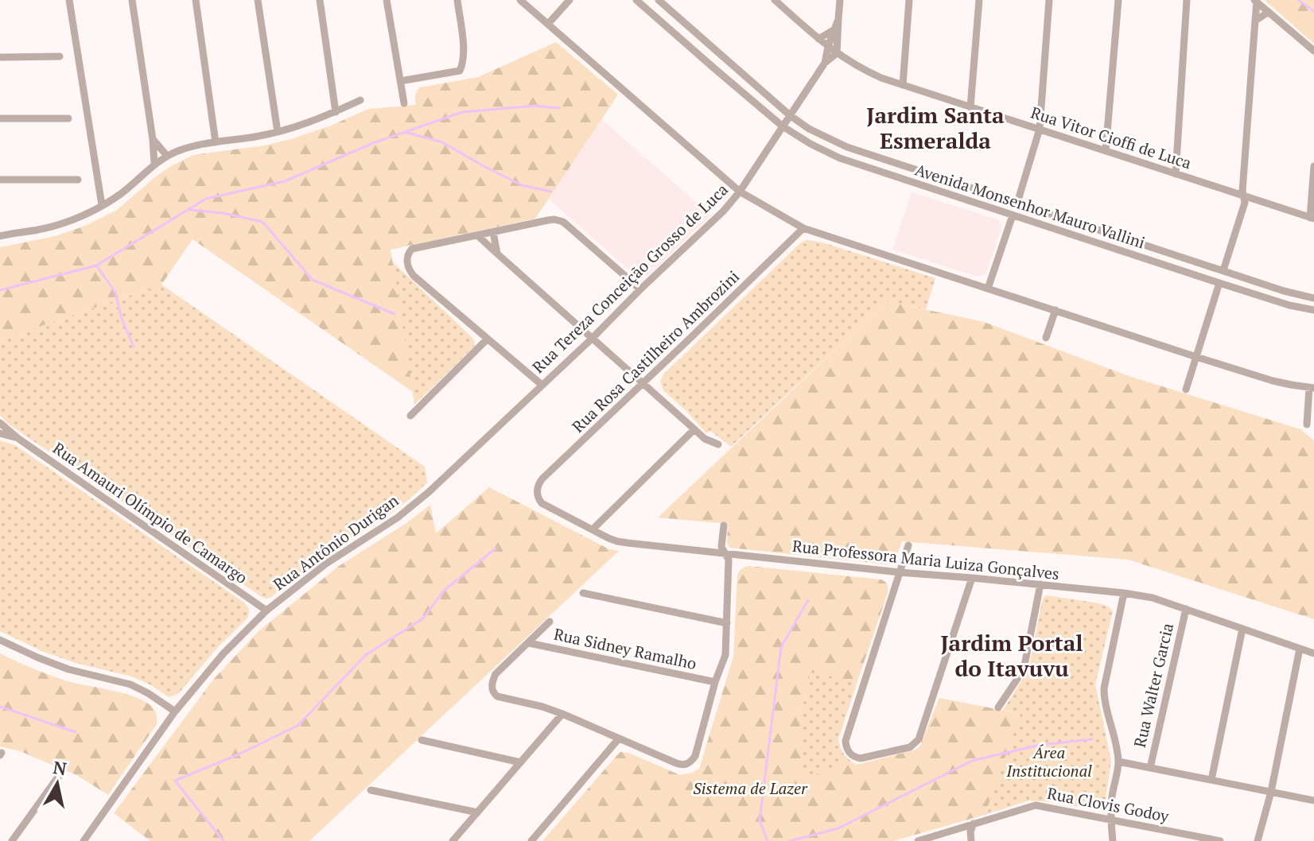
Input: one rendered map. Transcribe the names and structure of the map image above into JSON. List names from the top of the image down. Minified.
{"streets":{"street":["Rua Vitor Cioffi de Luca","Avenida Monsenhor Mauro Vallini","Rua Tereza Conceição Grosso de Luca","Rua Rosa Castilheiro Ambrozini","Rua Amauri Olímpio de Camargo","Rua Antônio Durigan","Rua Professora Maria Luiza Gonçalves","Rua Sidney Ramalho","Rua Walter Garcia","Rua Clovis Godoy"]},"crossings":[["Rua Vitor Cioffi de Luca","Rua Tereza Conceição Grosso de Luca"],["Avenida Monsenhor Mauro Vallini","Rua Tereza Conceição Grosso de Luca"],["Rua Tereza Conceição Grosso de Luca","Rua Antônio Durigan"],["Rua Rosa Castilheiro Ambrozini","Rua Professora Maria Luiza Gonçalves"],["Rua Amauri Olímpio de Camargo","Rua Antônio Durigan"],["Rua Professora Maria Luiza Gonçalves","Rua Walter Garcia"]],"districts":["Jardim Santa Esmeralda","Jardim Portal do Itavuvu"],"parks":["Área Institucional","Sistema de Lazer"],"north":"top"}
